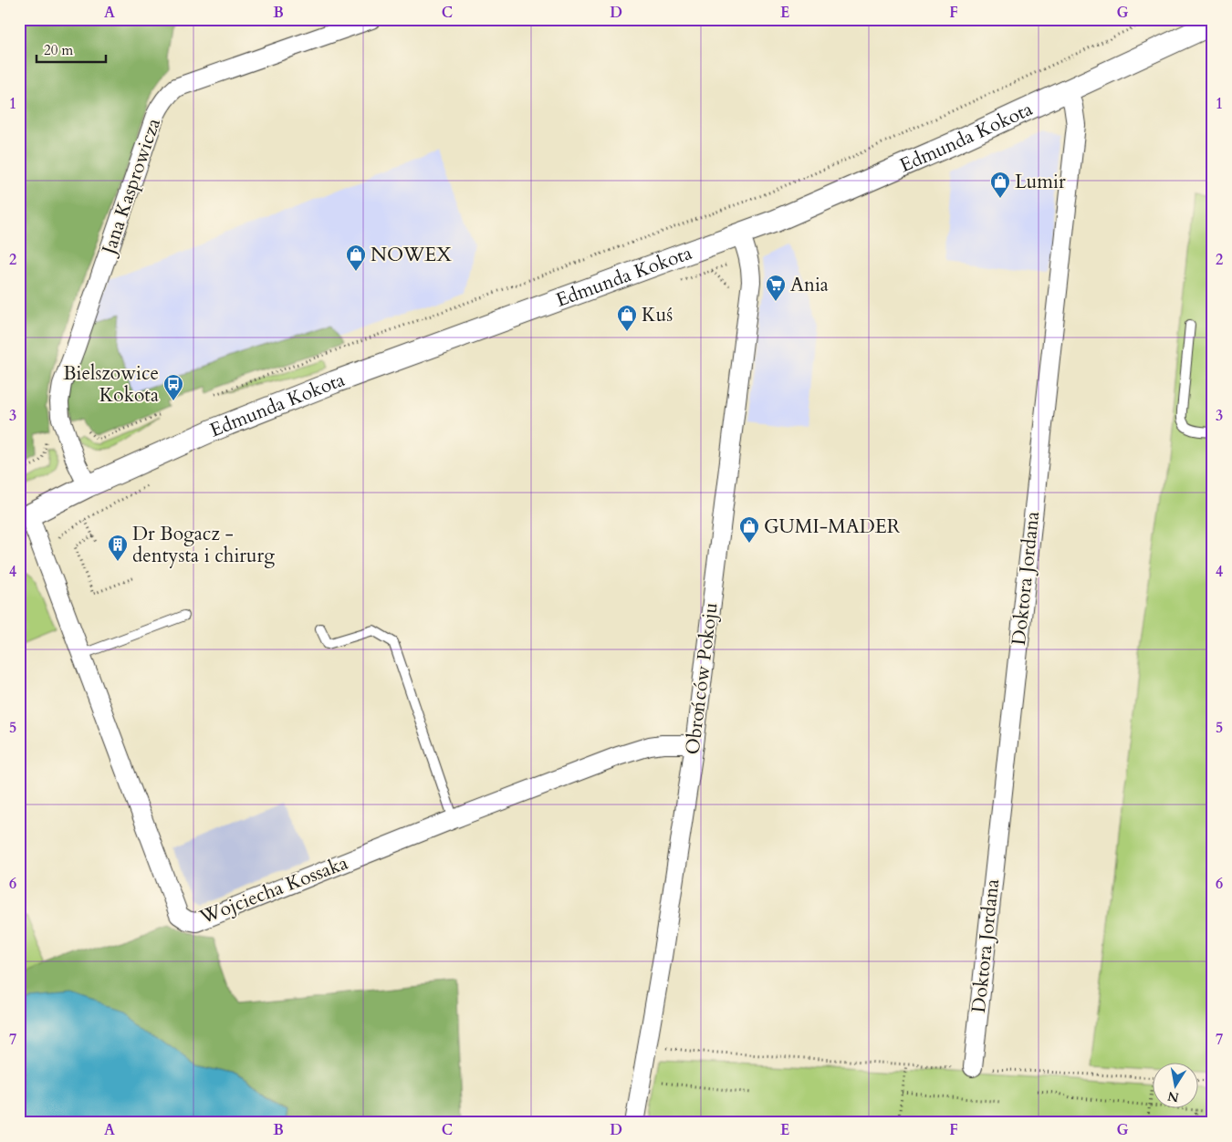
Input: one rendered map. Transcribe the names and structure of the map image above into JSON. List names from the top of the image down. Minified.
{"streets":{"street":["Edmunda Kokota","Jana Kasprowicza","Doktora Jordana","Obrońców Pokoju","Wojciecha Kossaka"]},"crossings":[["Edmunda Kokota","Jana Kasprowicza"],["Edmunda Kokota","Doktora Jordana"],["Edmunda Kokota","Obrońców Pokoju"],["Edmunda Kokota","Wojciecha Kossaka"],["Obrońców Pokoju","Wojciecha Kossaka"]],"places":{"shop":["Lumir","NOWEX","Kuś","GUMI-MADER"],"supermarket":["Ania"],"bus stop":["Bielszowice Kokota"],"building":["Dr Bogacz - dentysta i chirurg"]},"scale_bar":"20 m","north":"bottom","grid":{"columns":["A","B","C","D","E","F","G"],"rows":["1","2","3","4","5","6","7"]}}
